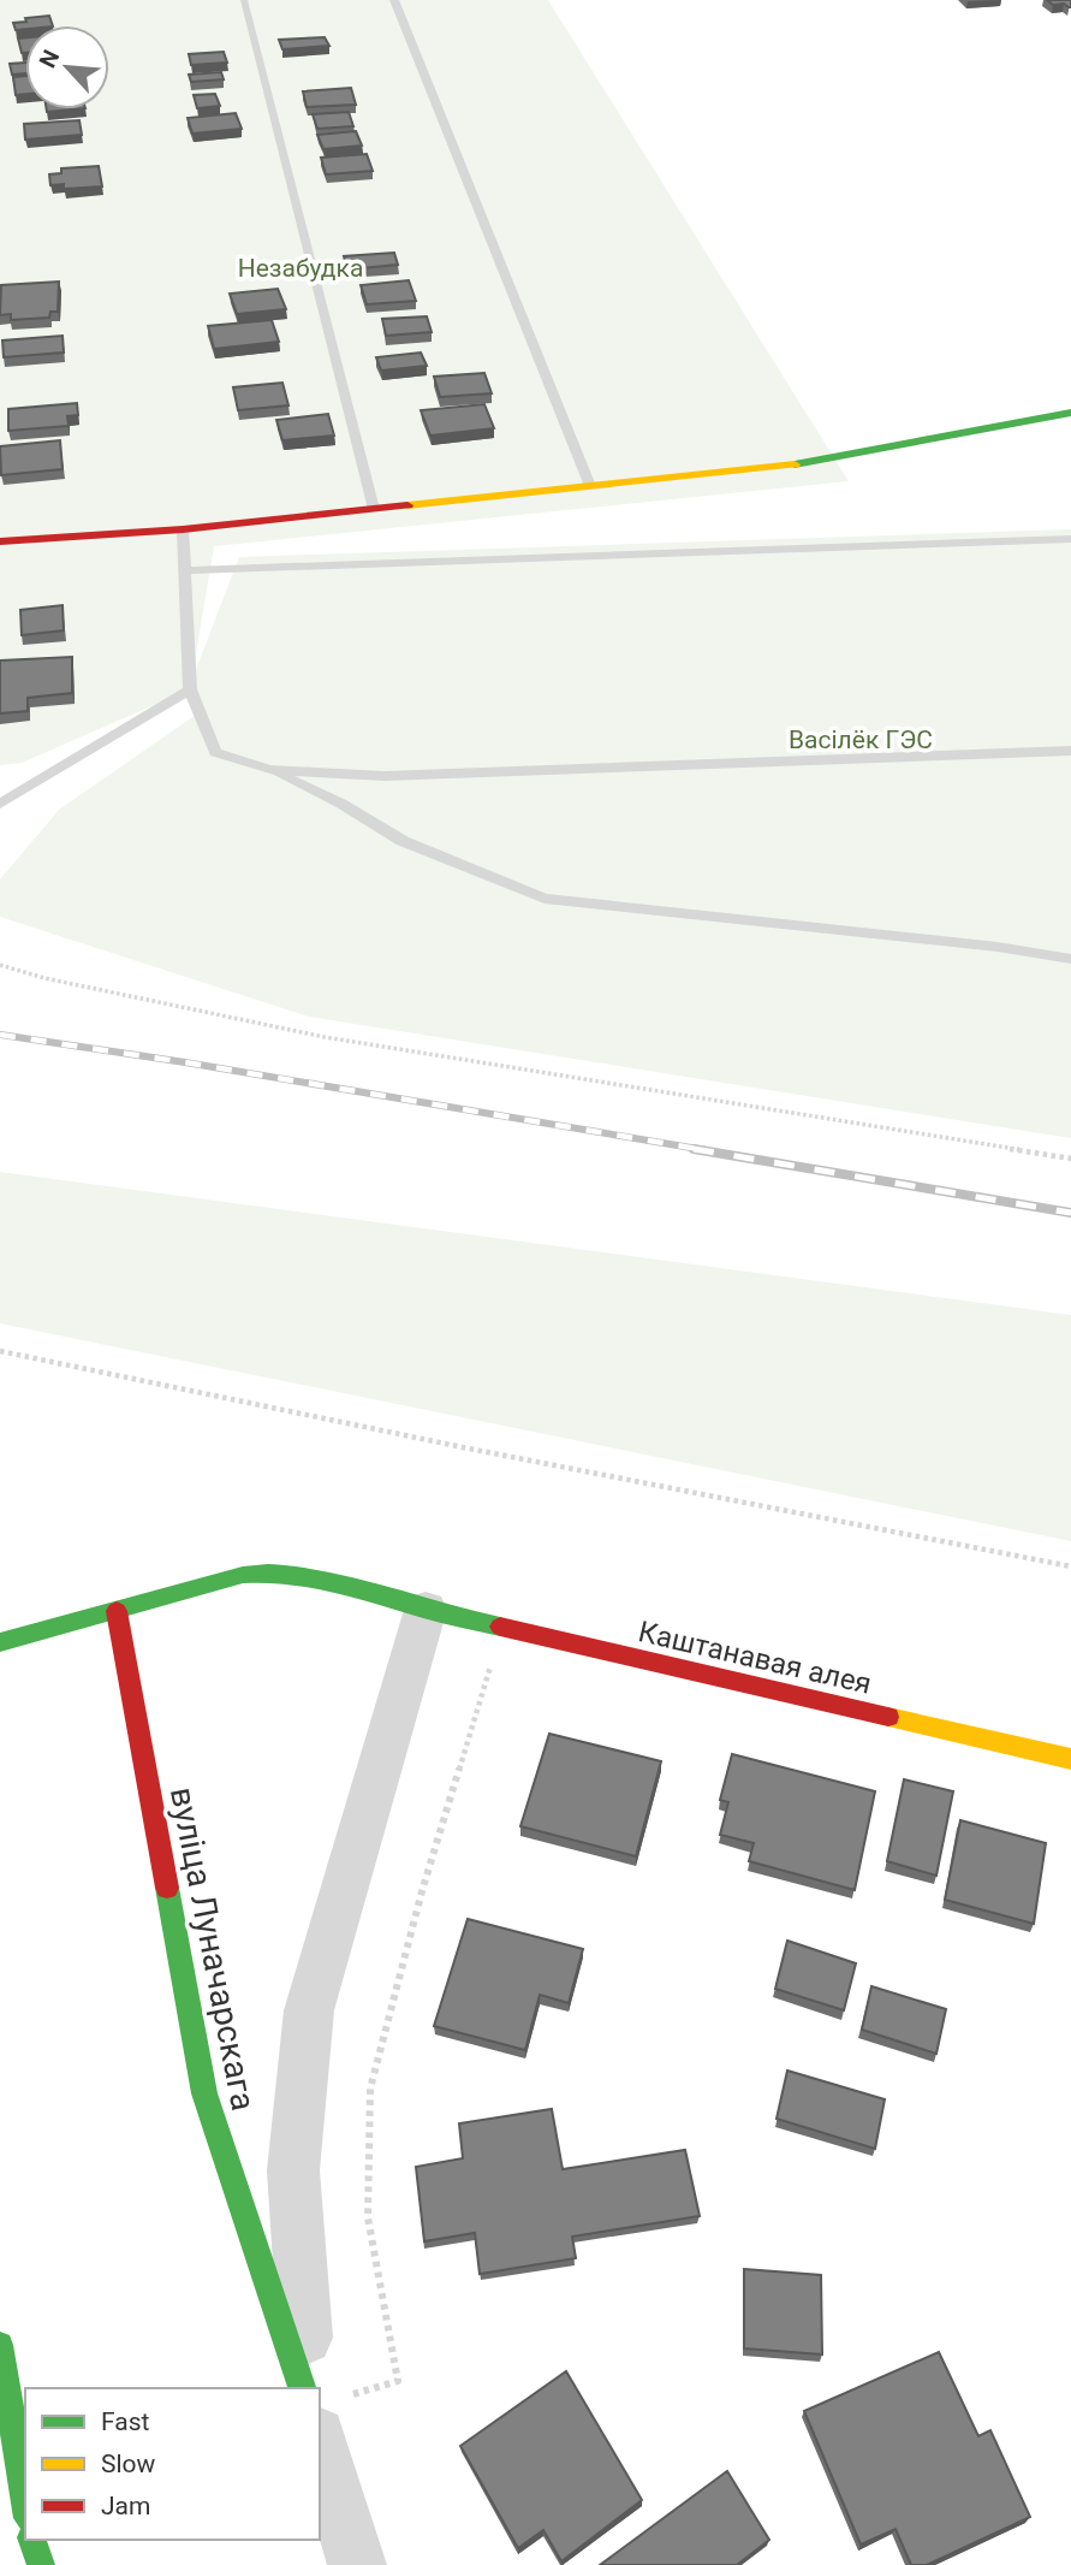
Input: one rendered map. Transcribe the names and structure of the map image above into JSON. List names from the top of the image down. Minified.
{"streets":{"street":["Каштанавая алея","вуліца Луначарскага"]},"crossings":[["Каштанавая алея","вуліца Луначарскага"]],"parks":["Незабудка","Васілёк ГЭС"],"legend":["Fast","Slow","Jam"],"north":"top left"}
